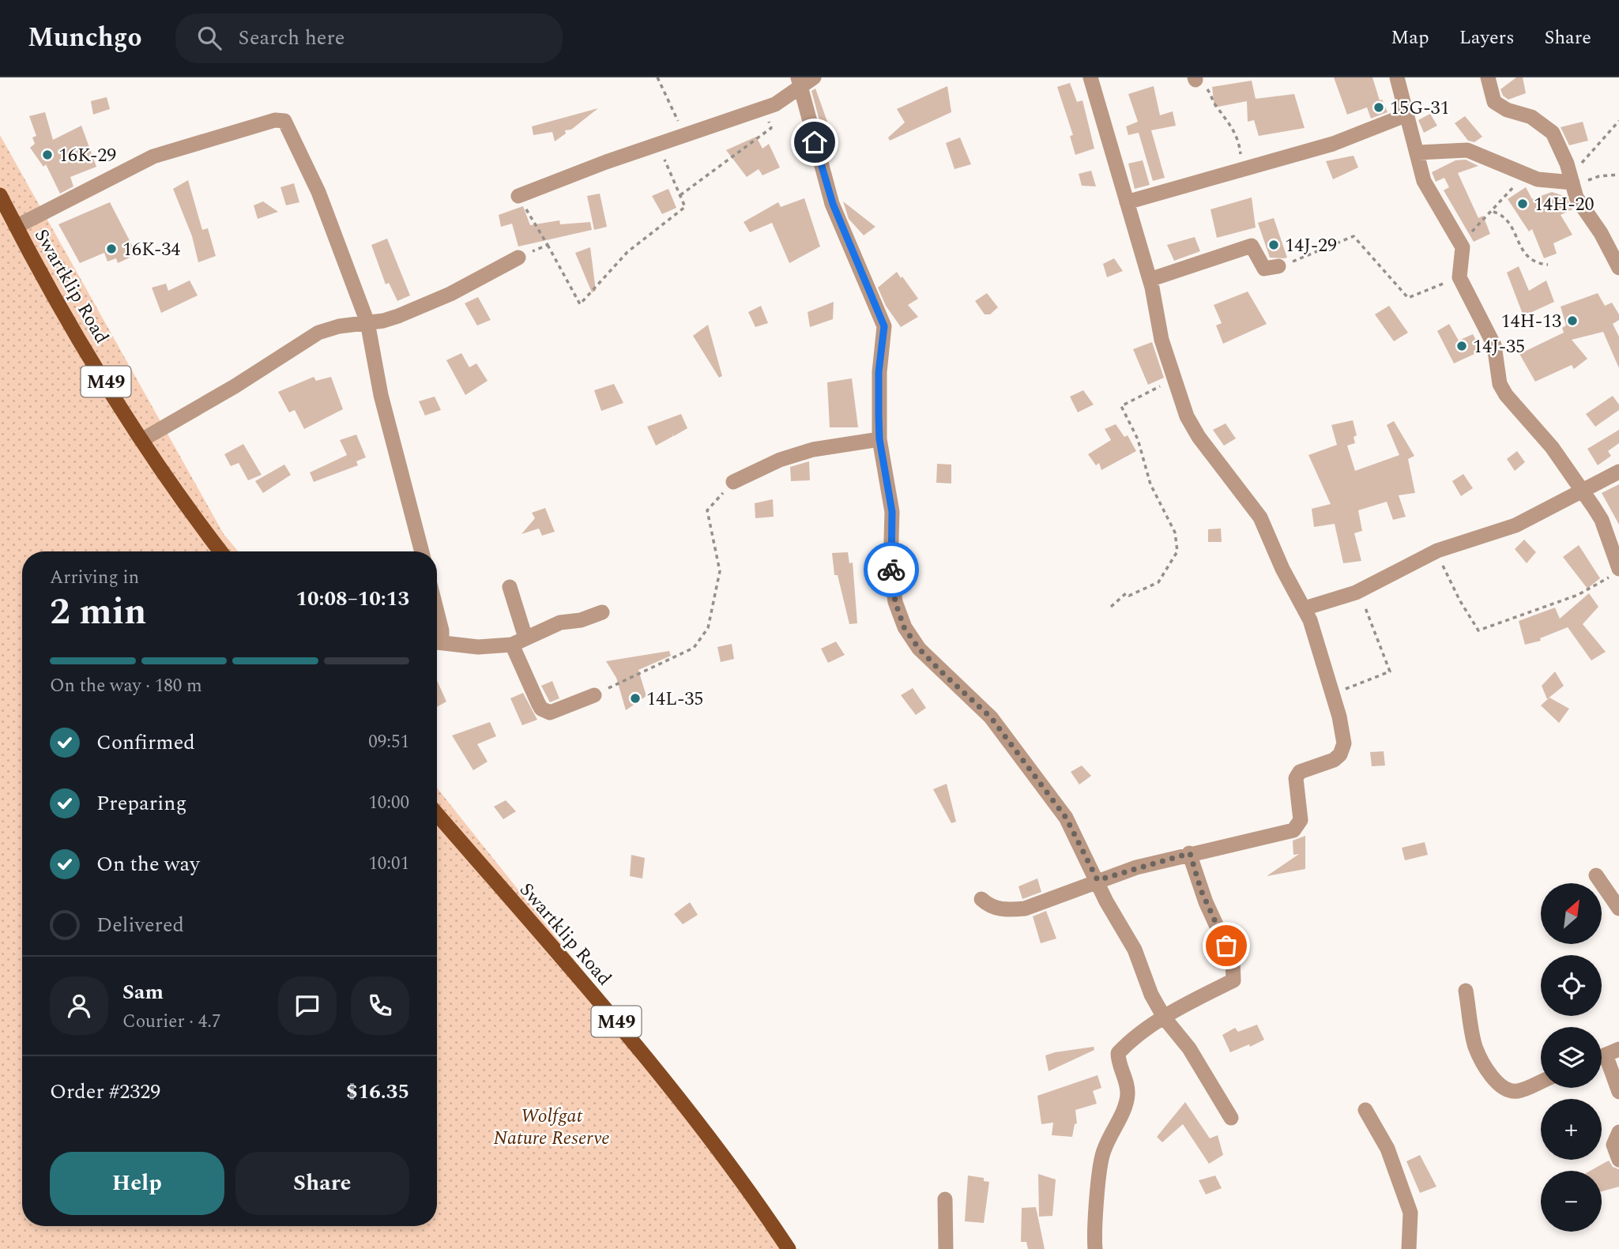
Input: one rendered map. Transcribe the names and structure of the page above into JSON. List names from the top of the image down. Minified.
{"streets":{"main road":["Swartklip Road","M49"]},"parks":["Wolfgat Nature Reserve"],"places":["15G-31","16K-29","14H-20","14J-29","16K-34","14H-13","14J-35","14L-35"],"north":"top right","page":{"header":"Munchgo","search":"Search here","nav":["Map","Layers","Share"],"heading":["2 min","Arriving in","10:08–10:13"],"panel":["Sam","Courier · 4.7","Order #2329","$16.35"],"bar":"On the way · 180 m","list":[["Confirmed","09:51"],["Preparing","10:00"],["On the way","10:01"],"Delivered"],"map_buttons":["+","−"],"buttons":["Help","Share"]}}
